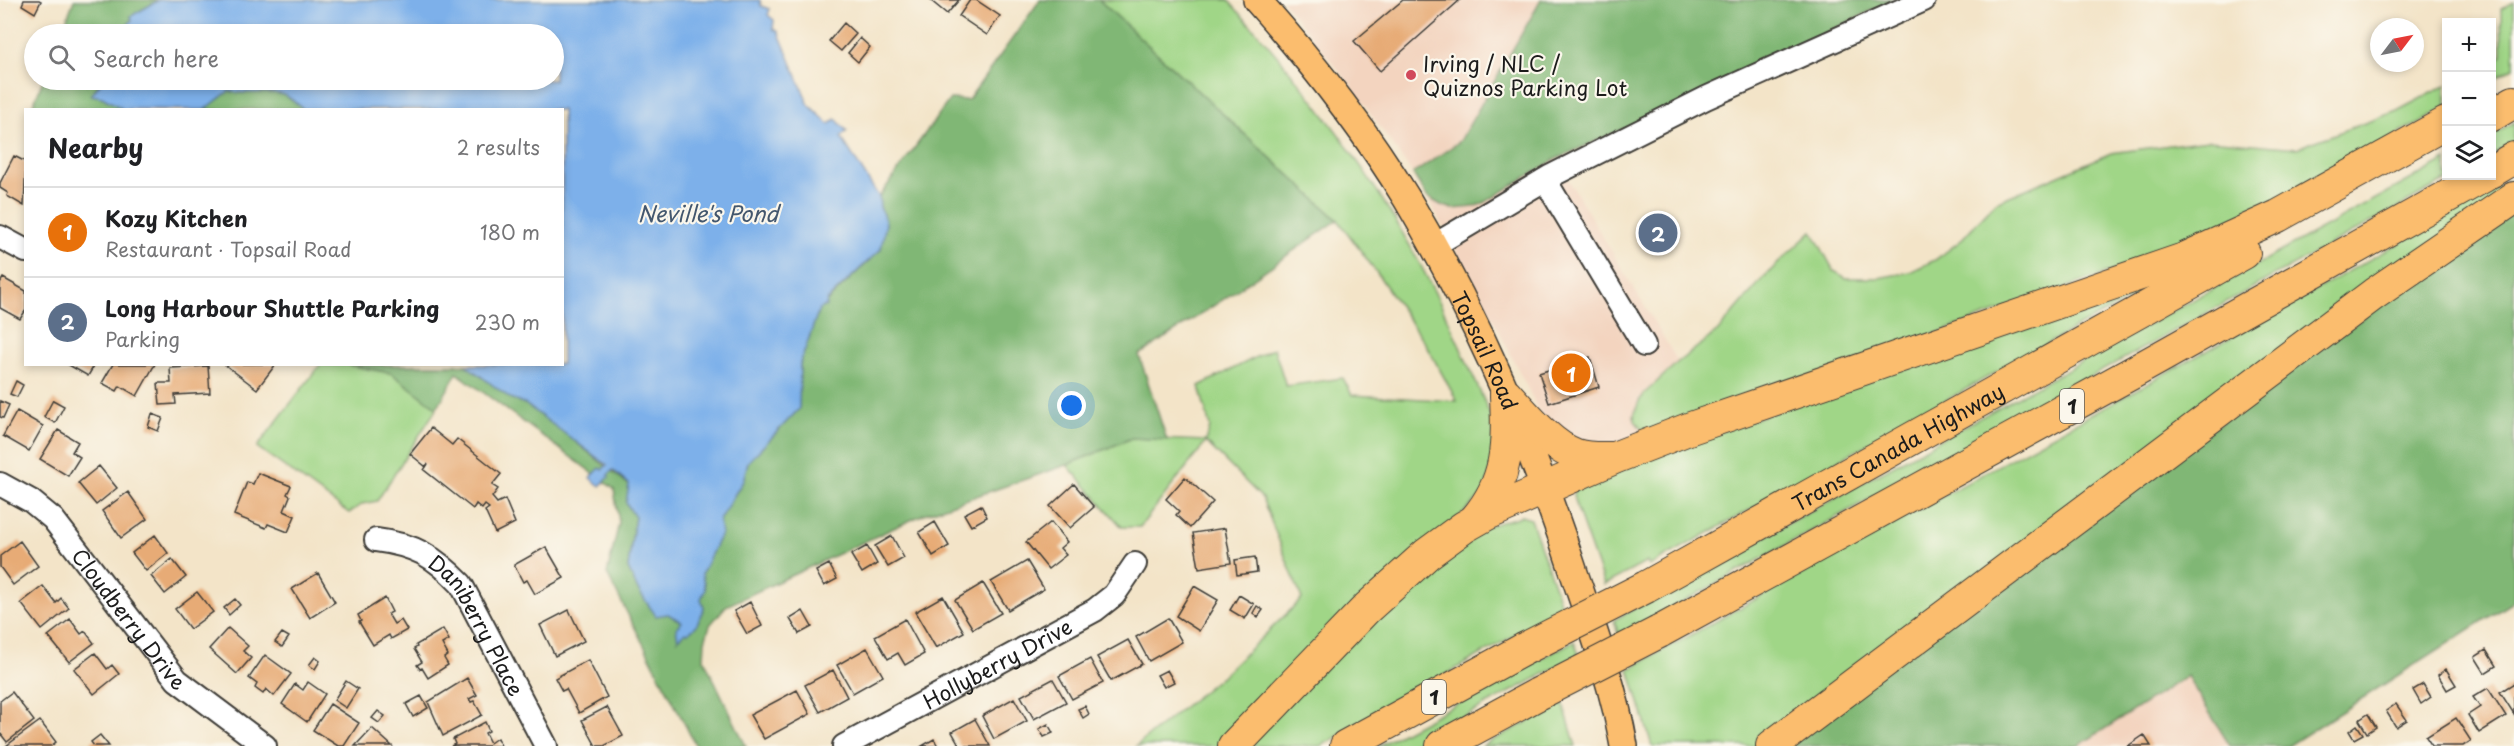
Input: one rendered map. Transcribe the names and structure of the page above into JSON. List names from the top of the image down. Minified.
{"streets":{"highway":["1","Trans Canada Highway"],"main road":["Topsail Road"],"street":["Cloudberry Drive","Daniberry Place","Hollyberry Drive"]},"water":["Neville's Pond"],"places":["Irving / NLC / Quiznos Parking Lot"],"north":"top right","page":{"map_buttons":["+","−"],"search":"Search here","heading":["Nearby","2 results"],"list":[{"mark":"1","name":"Kozy Kitchen","note":"Restaurant · Topsail Road","value":"180 m"},{"mark":"2","name":"Long Harbour Shuttle Parking","note":"Parking","value":"230 m"}],"pins":["2","1"]}}
